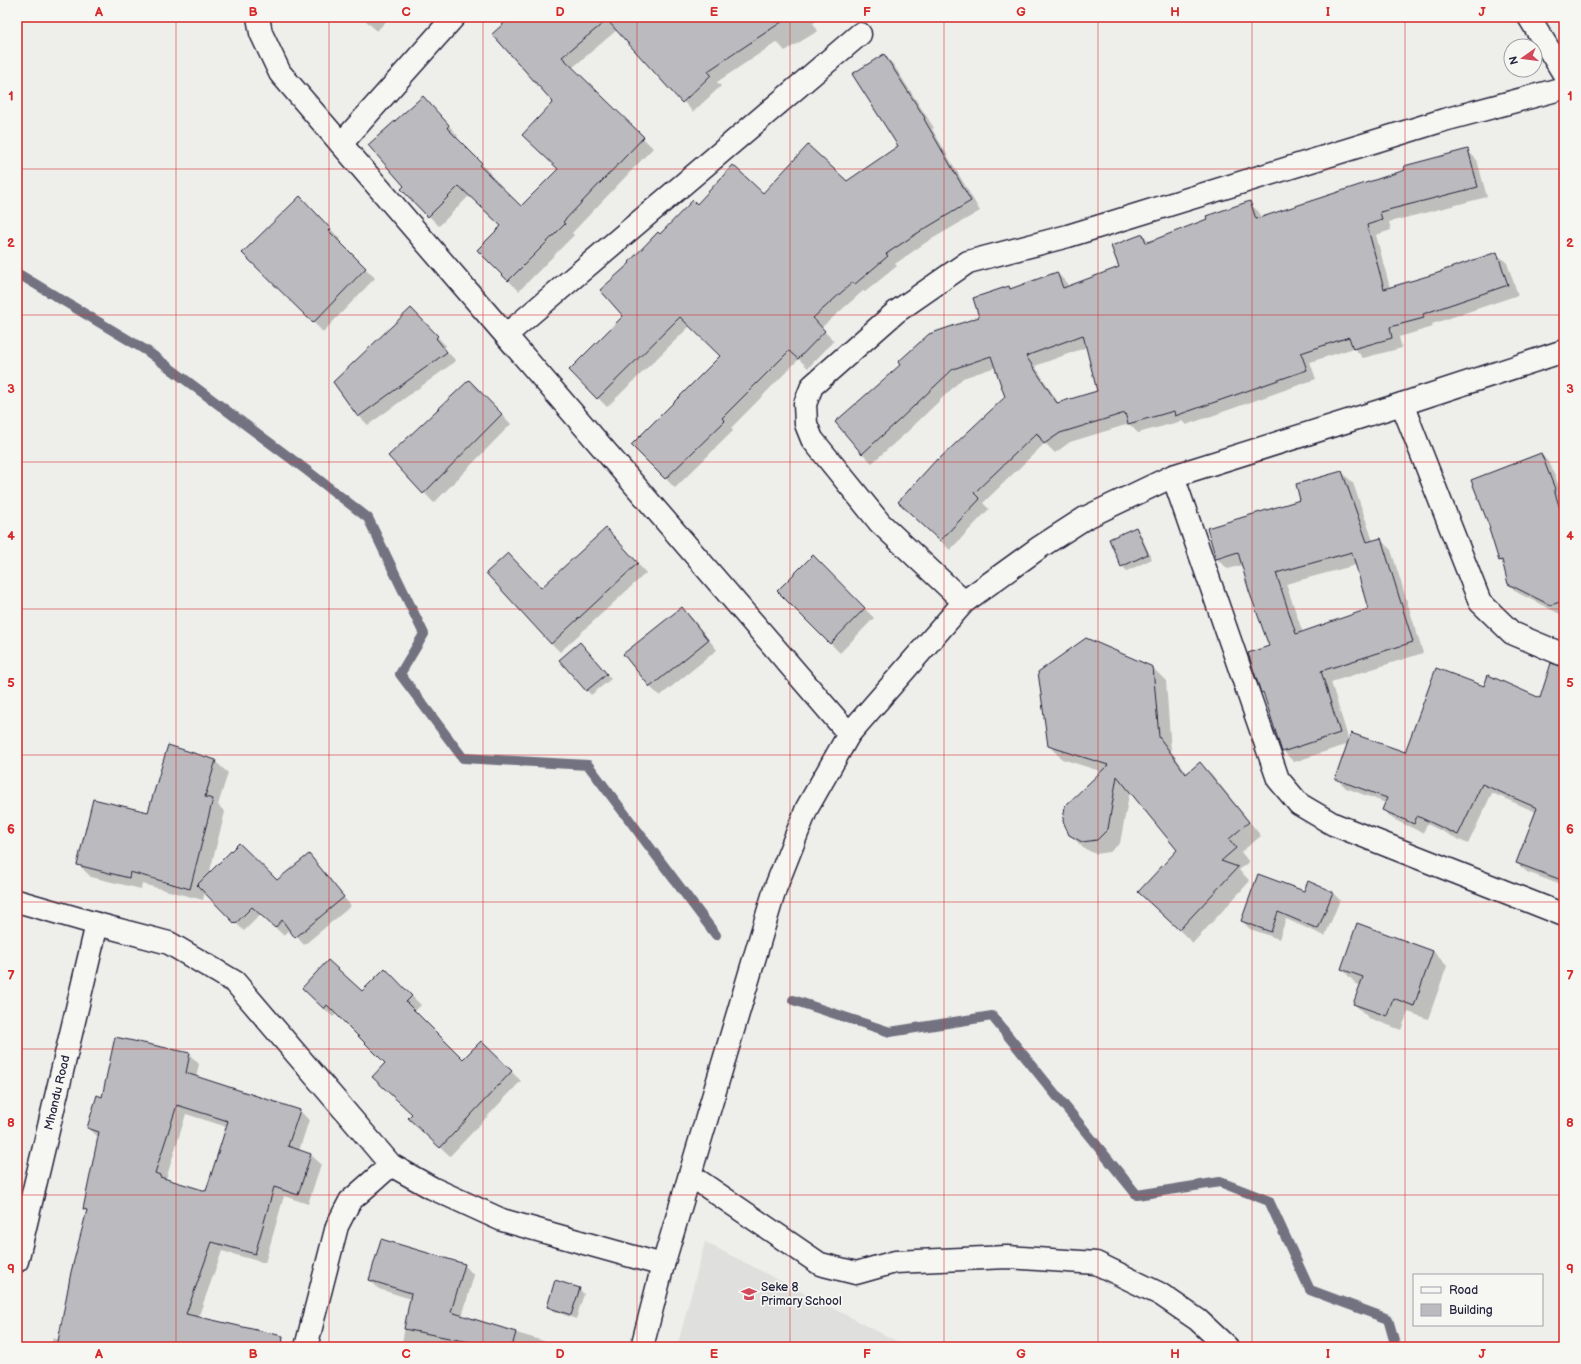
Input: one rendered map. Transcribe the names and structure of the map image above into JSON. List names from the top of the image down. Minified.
{"streets":{"street":["Mhandu Road"]},"places":{"school or university":["Seke 8 Primary School"]},"legend":["Road","Building"],"north":"left","grid":{"columns":["A","B","C","D","E","F","G","H","I","J"],"rows":["1","2","3","4","5","6","7","8","9"]}}
